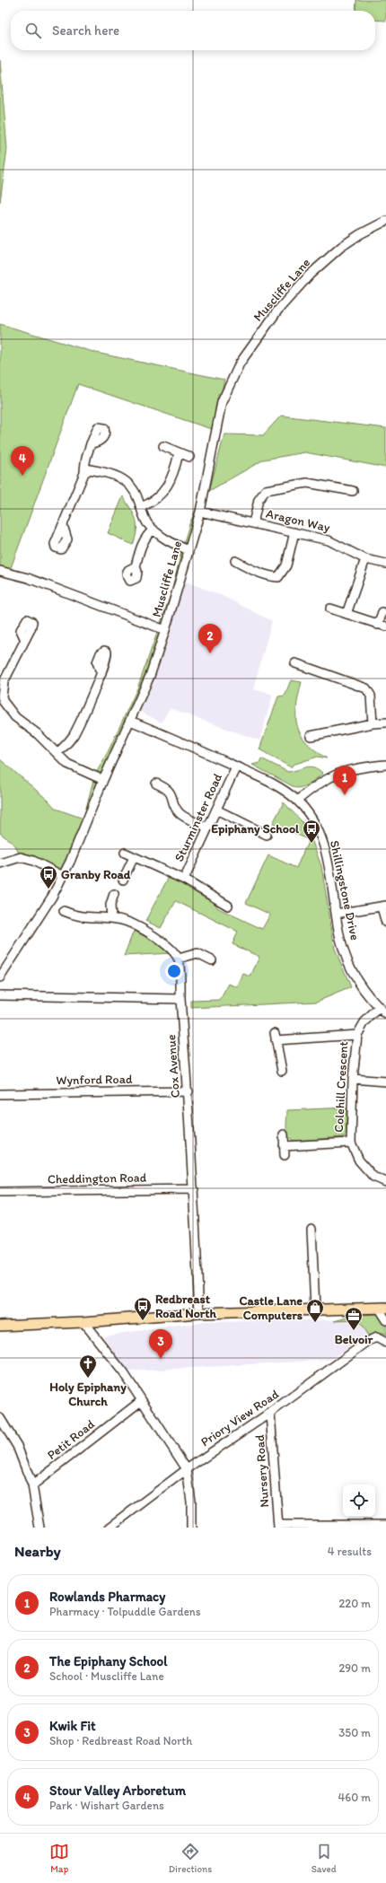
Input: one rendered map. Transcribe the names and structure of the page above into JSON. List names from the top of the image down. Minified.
{"streets":{"street":["Muscliffe Lane","Aragon Way","Sturminster Road","Shillingstone Drive","Cox Avenue","Wynford Road","Colehill Crescent","Cheddington Road","Priory View Road","Petit Road","Nursery Road"]},"crossings":[["Muscliffe Lane","Aragon Way"],["Muscliffe Lane","Shillingstone Drive"],["Sturminster Road","Shillingstone Drive"],["Shillingstone Drive","Colehill Crescent"],["Cox Avenue","Wynford Road"],["Cox Avenue","Cheddington Road"],["Priory View Road","Nursery Road"]],"places":{"bus stop":["Epiphany School","Granby Road","Redbreast Road North"],"shop":["Castle Lane Computers"],"office":["Belvoir"],"church":["Holy Epiphany Church"]},"page":{"search":"Search here","pins":["4","2","1","3"],"heading":["Nearby","4 results"],"list":[{"mark":"1","name":"Rowlands Pharmacy","note":"Pharmacy · Tolpuddle Gardens","value":"220 m"},{"mark":"2","name":"The Epiphany School","note":"School · Muscliffe Lane","value":"290 m"},{"mark":"3","name":"Kwik Fit","note":"Shop · Redbreast Road North","value":"350 m"},{"mark":"4","name":"Stour Valley Arboretum","note":"Park · Wishart Gardens","value":"460 m"}],"nav":["Map","Directions","Saved"]}}
